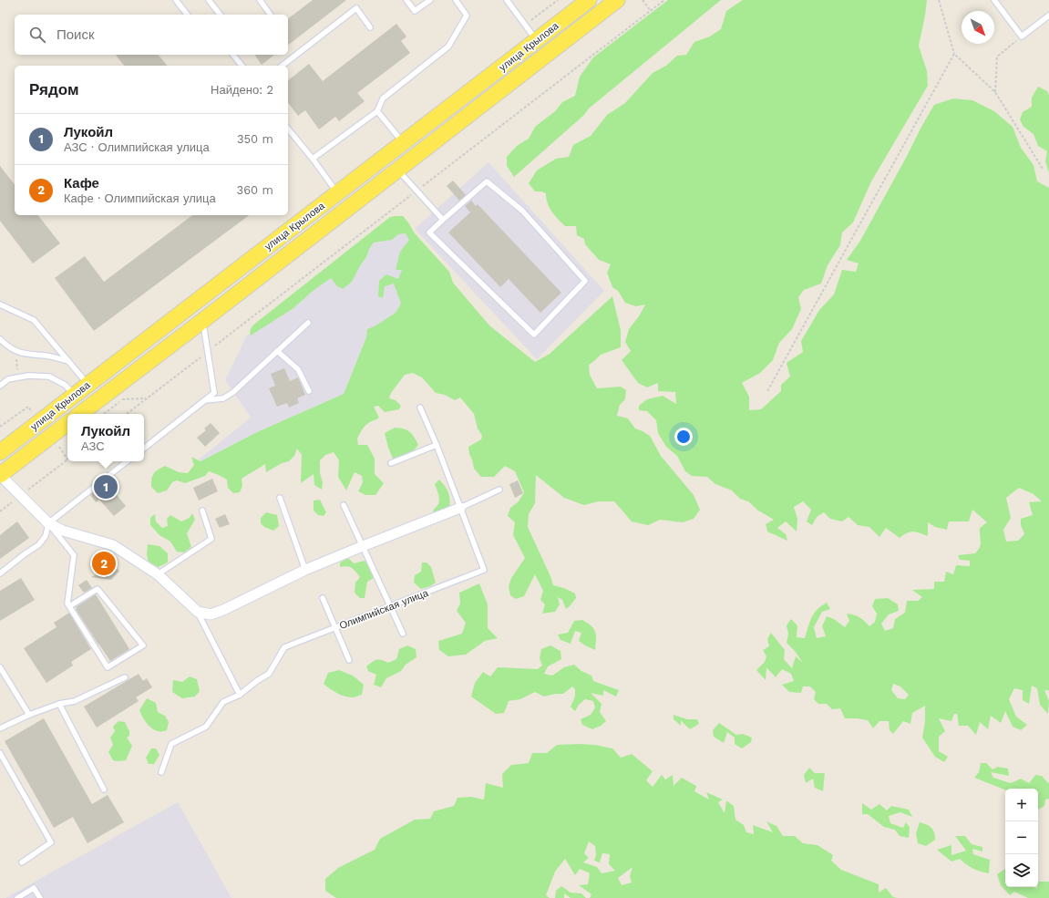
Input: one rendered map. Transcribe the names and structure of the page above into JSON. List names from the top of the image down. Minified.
{"streets":{"main road":["улица Крылова"],"lane":["Олимпийская улица"]},"north":"bottom right","page":{"search":"Поиск","heading":["Рядом","Найдено: 2"],"list":[{"mark":"1","name":"Лукойл","note":"АЗС · Олимпийская улица","value":"350 m"},{"mark":"2","name":"Кафе","note":"Кафе · Олимпийская улица","value":"360 m"}],"popup":["Лукойл","АЗС"],"pins":["1","2"],"map_buttons":["+","−"]}}
